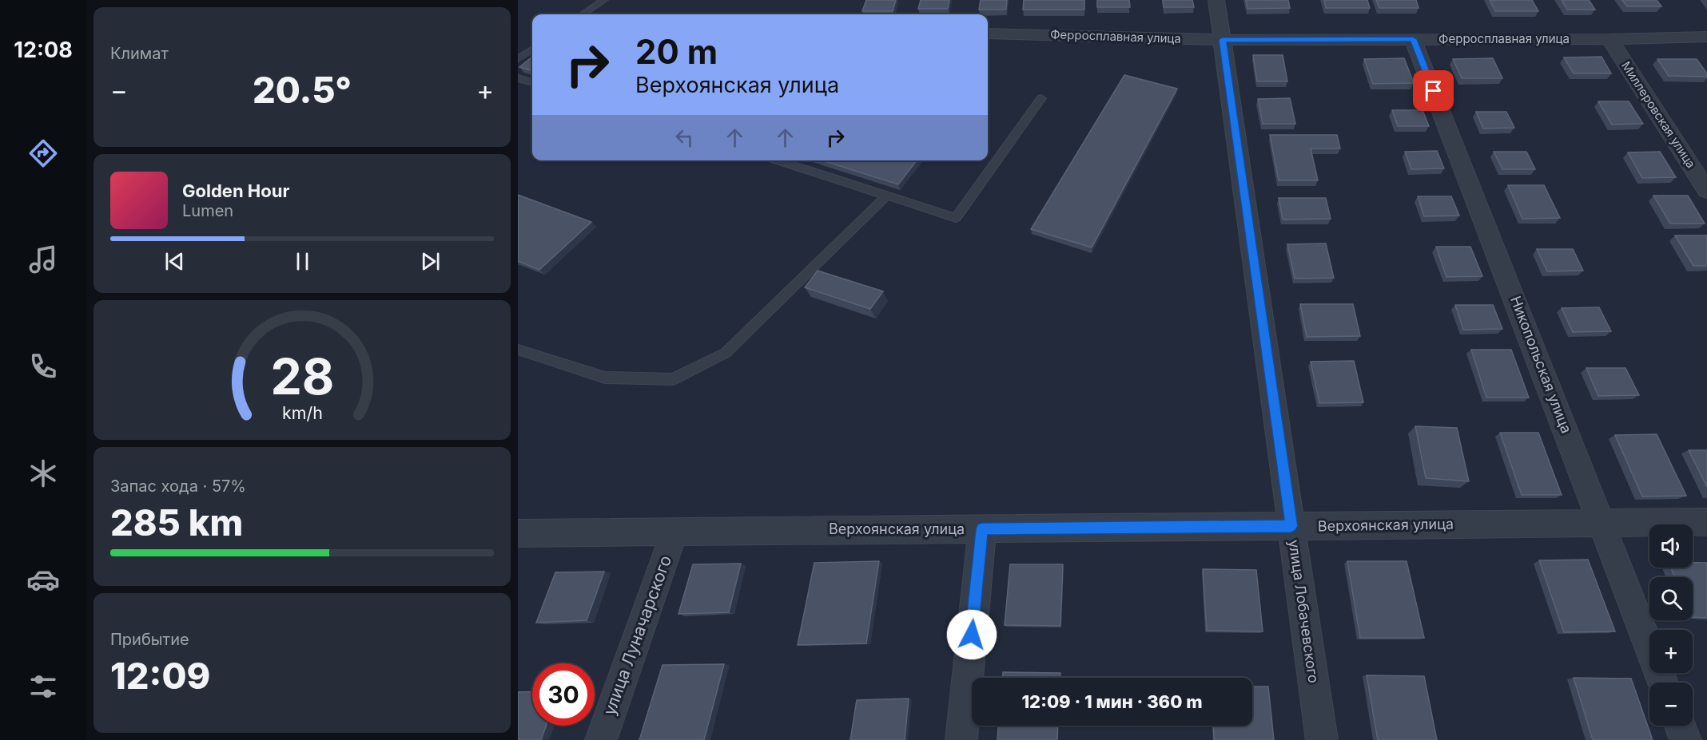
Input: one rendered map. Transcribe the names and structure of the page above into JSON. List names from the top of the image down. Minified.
{"streets":{"street":["Ферросплавная улица","Миллеровская улица","Никопольская улица","Верхоянская улица","улица Лобачевского","улица Луначарского"]},"crossings":[["Ферросплавная улица","Миллеровская улица"],["Ферросплавная улица","Никопольская улица"],["Ферросплавная улица","улица Лобачевского"],["Никопольская улица","Верхоянская улица"],["Верхоянская улица","улица Лобачевского"],["Верхоянская улица","улица Луначарского"]],"page":{"tabs":"12:08","tile":["Климат",["Запас хода · 57%","285 km"],["Прибытие","12:09"]],"turn":["20 m","Верхоянская улица"],"heat":["−","20.5°","+"],"song":["Golden Hour","Lumen"],"map_buttons":["+","−"],"limit":"30","trip":"12:09 · 1 мин · 360 m","gauge":["28","km/h"]}}
